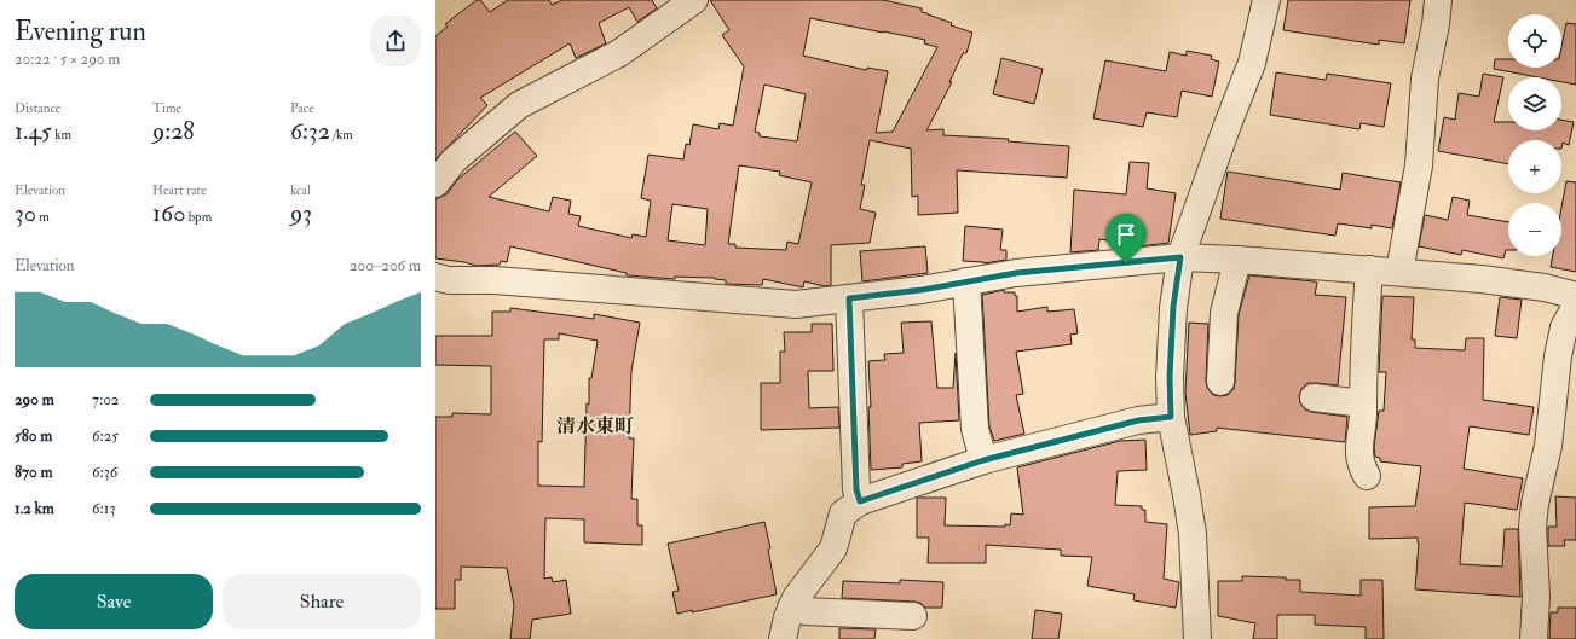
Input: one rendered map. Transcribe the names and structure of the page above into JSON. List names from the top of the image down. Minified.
{"districts":["清水東町"],"page":{"heading":["Evening run","20:22 · 5 × 290 m"],"map_buttons":["+","−"],"stats":[["Distance","1.45 km"],["Time","9:28"],["Pace","6:32 /km"],["Elevation","30 m"],["Heart rate","160 bpm"],["kcal","93"]],"chart":["Elevation","200–206 m"],"list":[{"name":"290 m","note":"7:02"},{"name":"580 m","note":"6:25"},{"name":"870 m","note":"6:36"},{"name":"1.2 km","note":"6:13"}],"buttons":["Save","Share"]}}
